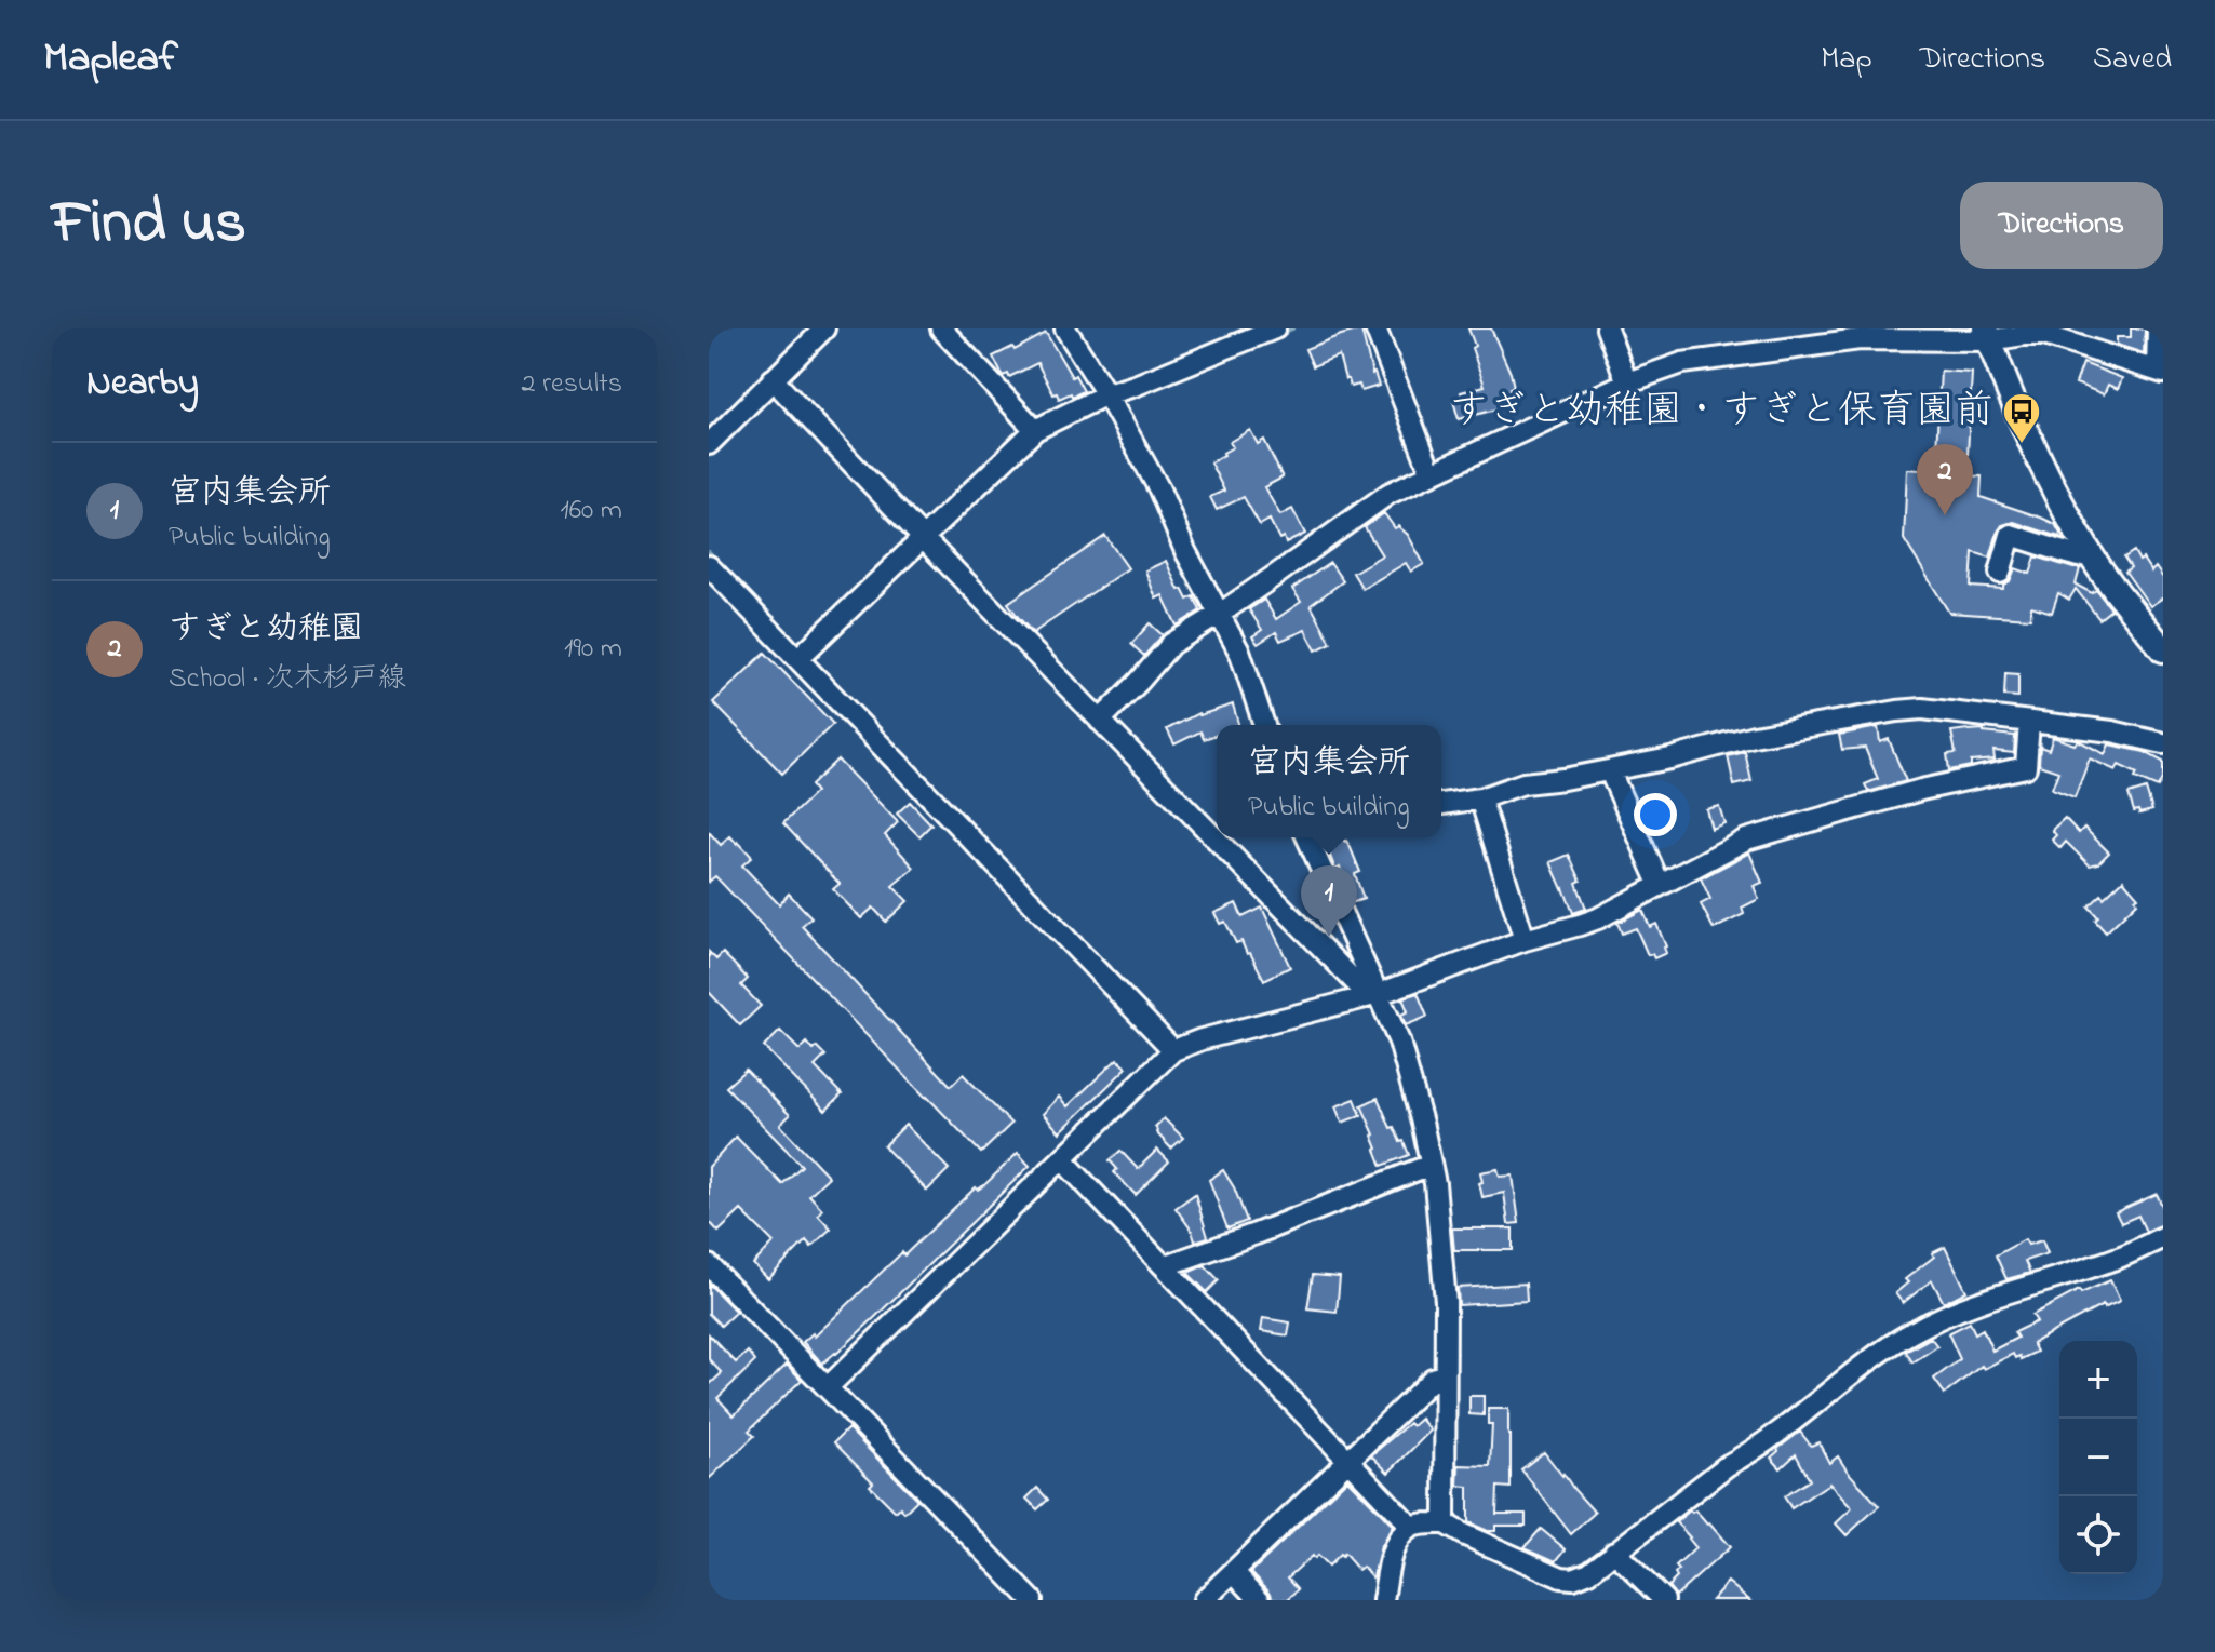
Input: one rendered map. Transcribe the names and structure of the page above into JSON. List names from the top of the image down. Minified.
{"places":{"bus stop":["すぎと幼稚園・すぎと保育園前"]},"page":{"header":"Mapleaf","nav":["Map","Directions","Saved"],"title":"Find us","buttons":"Directions","heading":["Nearby","2 results"],"list":[{"mark":"1","name":"宮内集会所","note":"Public building","value":"160 m"},{"mark":"2","name":"すぎと幼稚園","note":"School · 次木杉戸線","value":"190 m"}],"pins":["2","1"],"popup":["宮内集会所","Public building"],"map_buttons":["+","−"]}}
